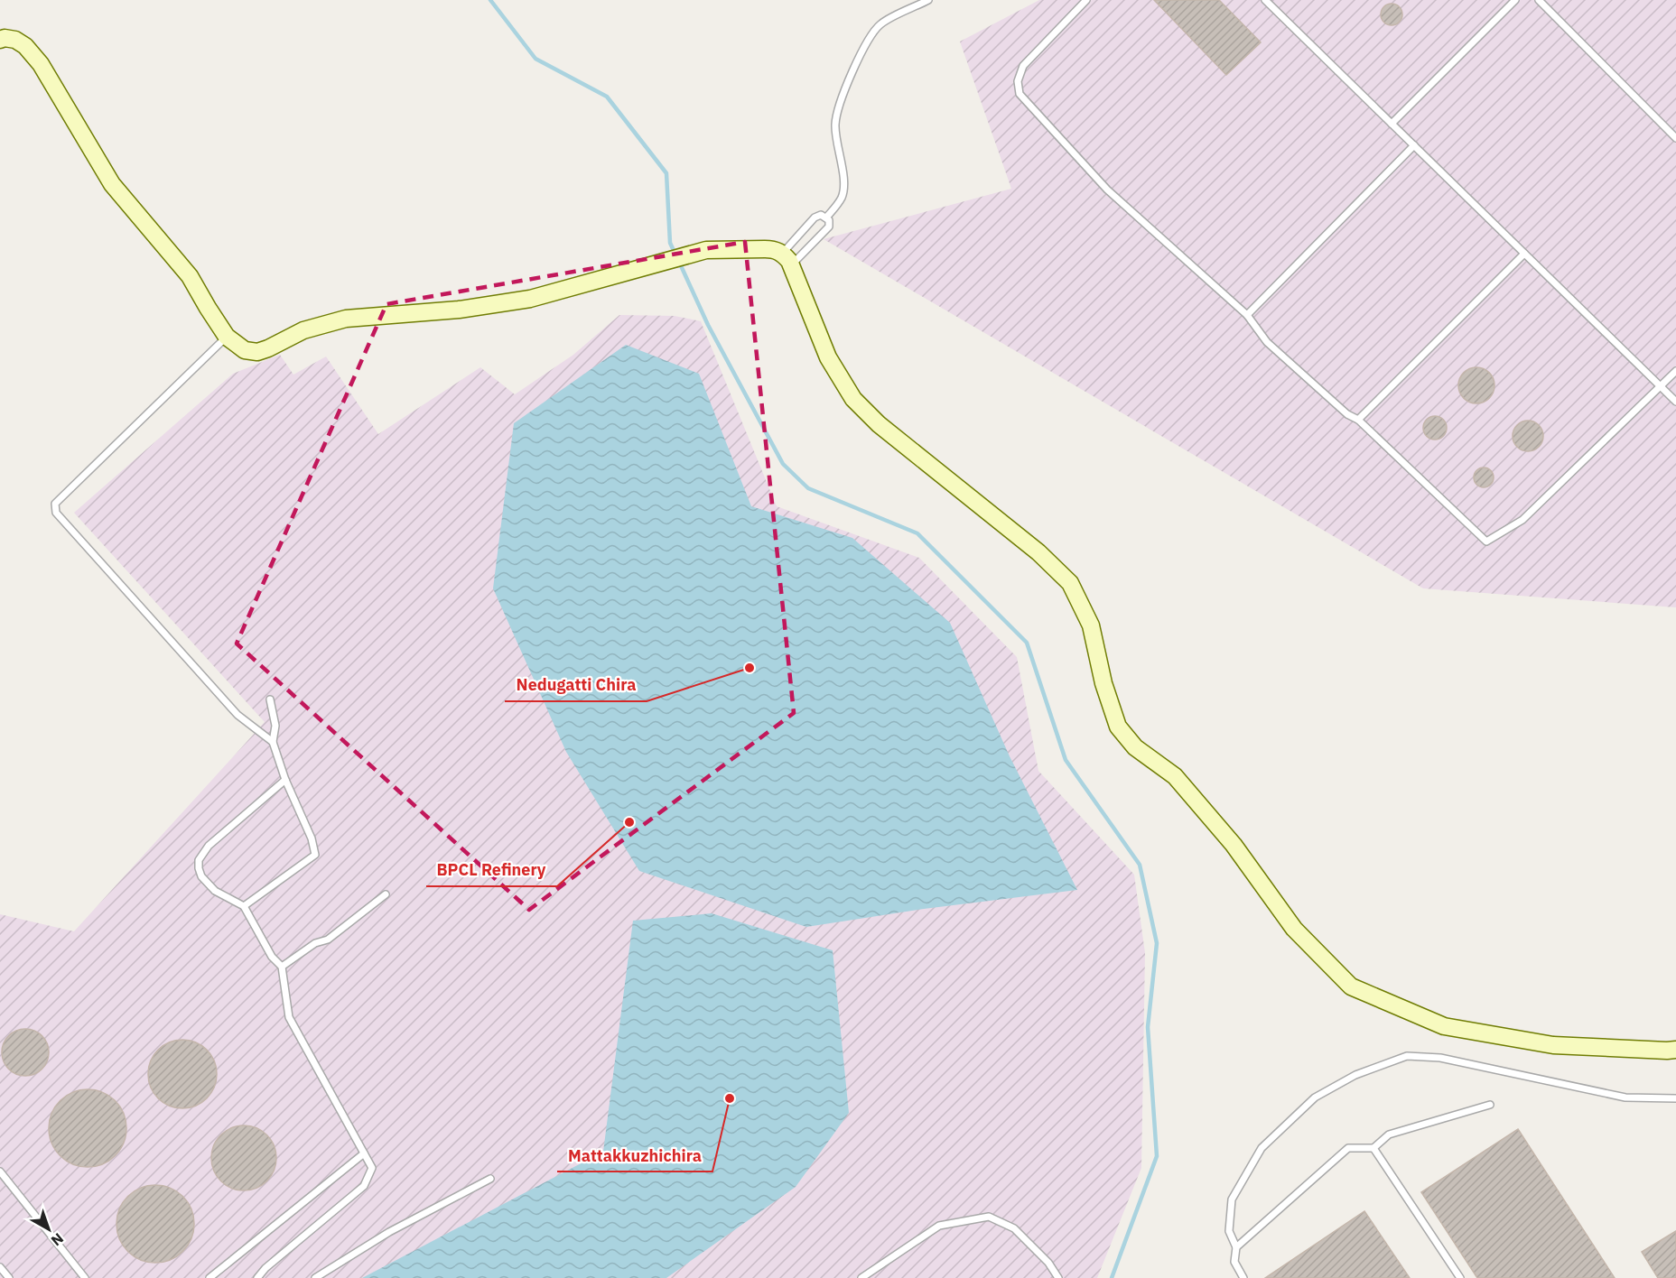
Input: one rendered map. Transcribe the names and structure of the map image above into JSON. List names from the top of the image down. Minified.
{"places":["Nedugatti Chira","BPCL Refinery","Mattakkuzhichira"],"north":"bottom right"}
